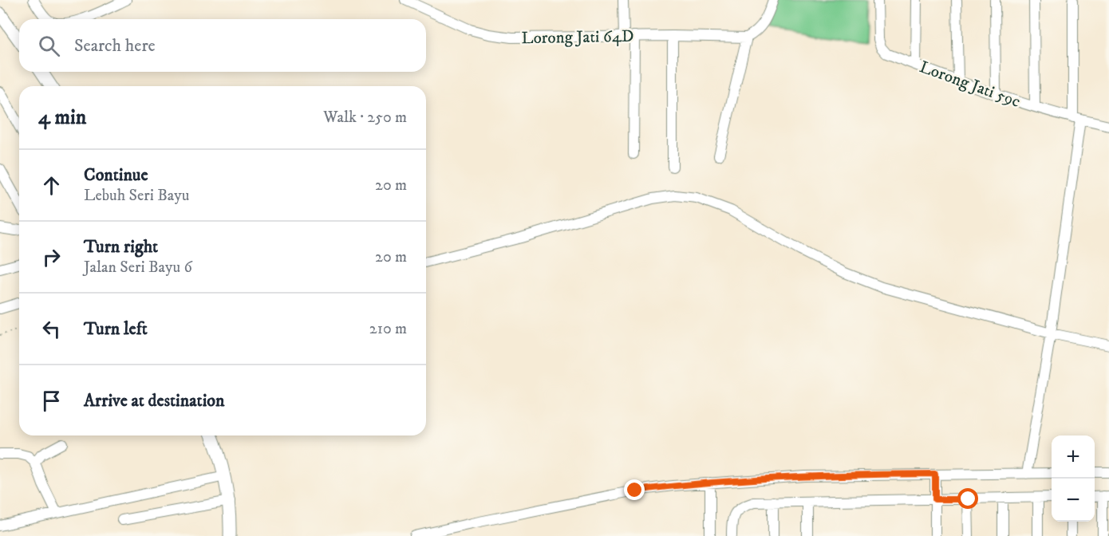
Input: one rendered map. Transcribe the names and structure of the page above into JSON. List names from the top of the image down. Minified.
{"streets":{"street":["Lorong Jati 64D","Lorong Jati 59c"]},"page":{"search":"Search here","heading":["4 min","Walk · 250 m"],"list":[["Continue","Lebuh Seri Bayu","20 m"],["Turn right","Jalan Seri Bayu 6","20 m"],["Turn left","210 m"],"Arrive at destination"],"map_buttons":["+","−"]}}
